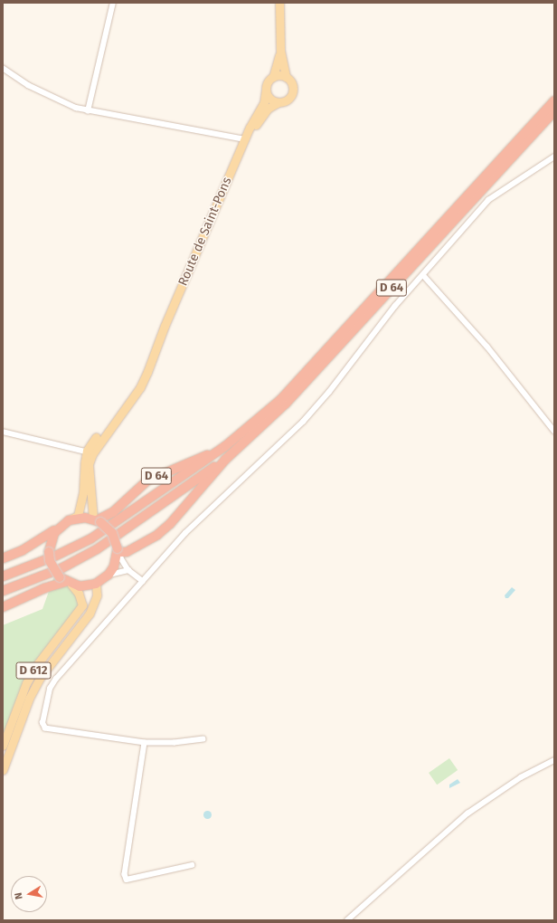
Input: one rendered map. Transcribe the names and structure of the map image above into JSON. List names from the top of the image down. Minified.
{"streets":{"highway":["D 64"],"main road":["Route de Saint-Pons","D 612"]},"crossings":[["Route de Saint-Pons","D 64"],["Route de Saint-Pons","D 612"],["D 64","D 612"]],"north":"left"}
